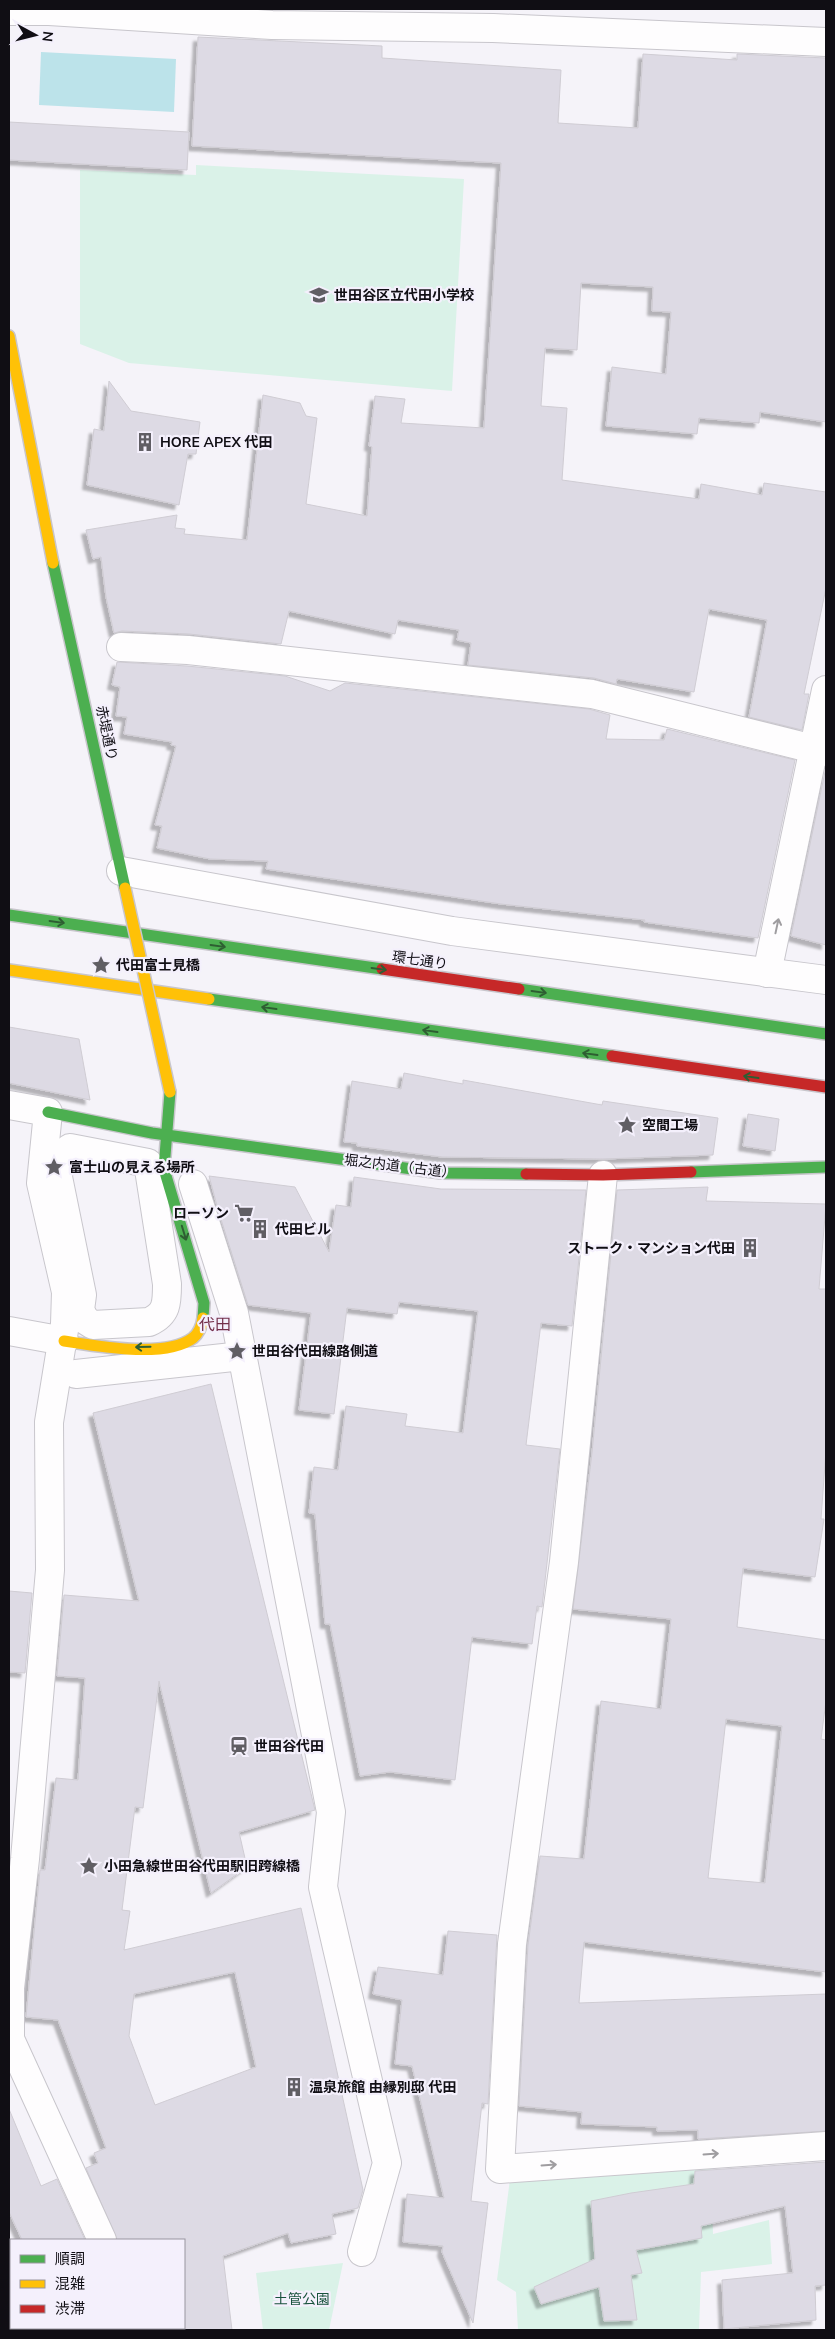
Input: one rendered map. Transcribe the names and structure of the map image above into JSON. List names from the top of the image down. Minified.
{"streets":{"street":["赤堤通り","環七通り","堀之内道（古道）"]},"crossings":[["赤堤通り","堀之内道（古道）"]],"districts":["代田"],"parks":["土管公園"],"places":{"school or university":["世田谷区立代田小学校"],"building":["HORE APEX 代田","代田ビル","ストーク・マンション代田","温泉旅館 由縁別邸 代田"],"place":["代田富士見橋","空間工場","富士山の見える場所","世田谷代田線路側道","小田急線世田谷代田駅旧跨線橋"],"supermarket":["ローソン"],"station":["世田谷代田"]},"legend":["順調","混雑","渋滞"],"north":"right"}
